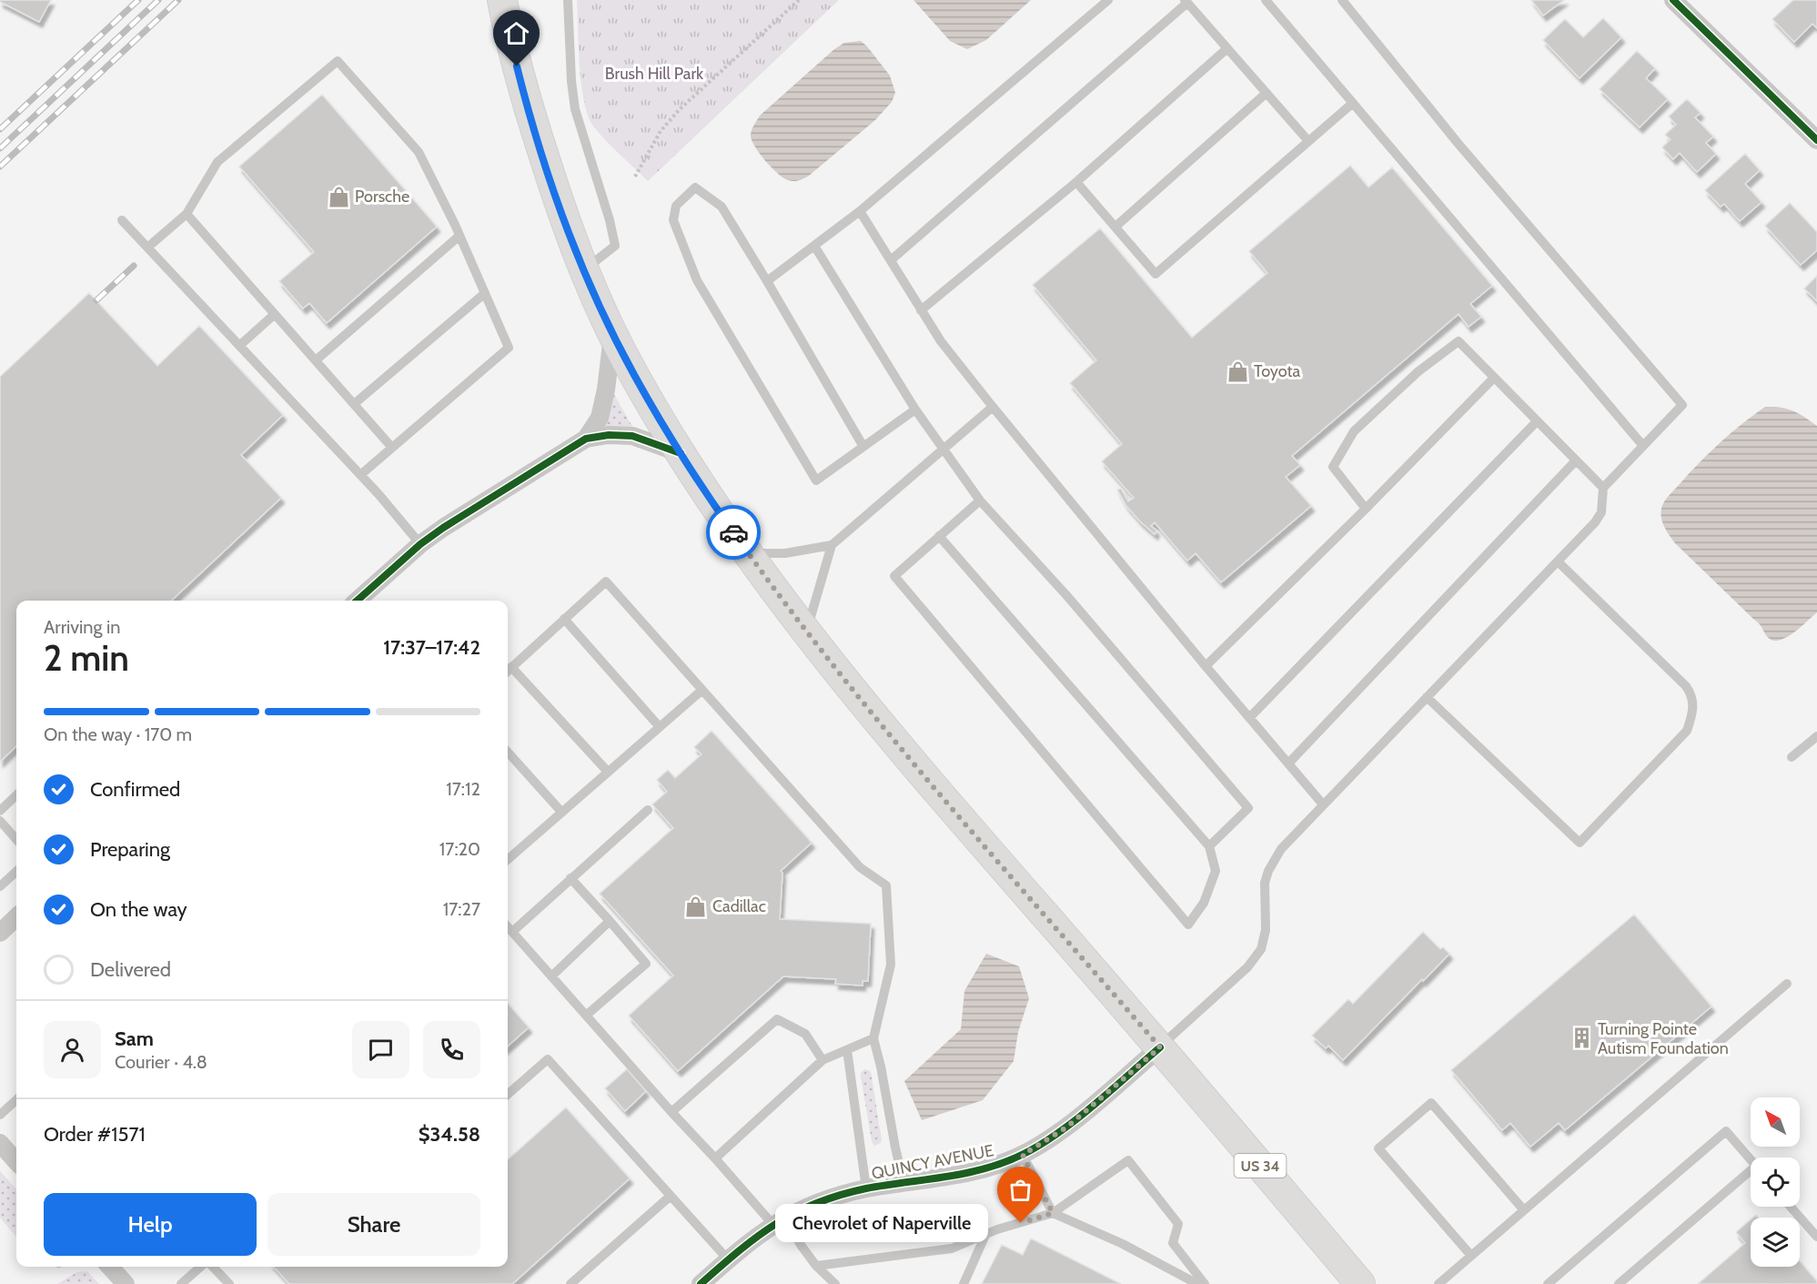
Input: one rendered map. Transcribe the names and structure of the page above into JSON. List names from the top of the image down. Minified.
{"streets":{"main road":["US 34"],"street":["QUINCY AVENUE"]},"crossings":[["QUINCY AVENUE","US 34"]],"parks":["Brush Hill Park"],"places":{"shop":["Porsche","Toyota","Cadillac"],"building":["Turning Pointe Autism Foundation"],"other":["Chevrolet of Naperville"]},"north":"top left","page":{"heading":["2 min","Arriving in","17:37–17:42"],"panel":["Sam","Courier · 4.8","Order #1571","$34.58"],"bar":"On the way · 170 m","list":[["Confirmed","17:12"],["Preparing","17:20"],["On the way","17:27"],"Delivered"],"buttons":["Help","Share"],"bubble":"Chevrolet of Naperville"}}
